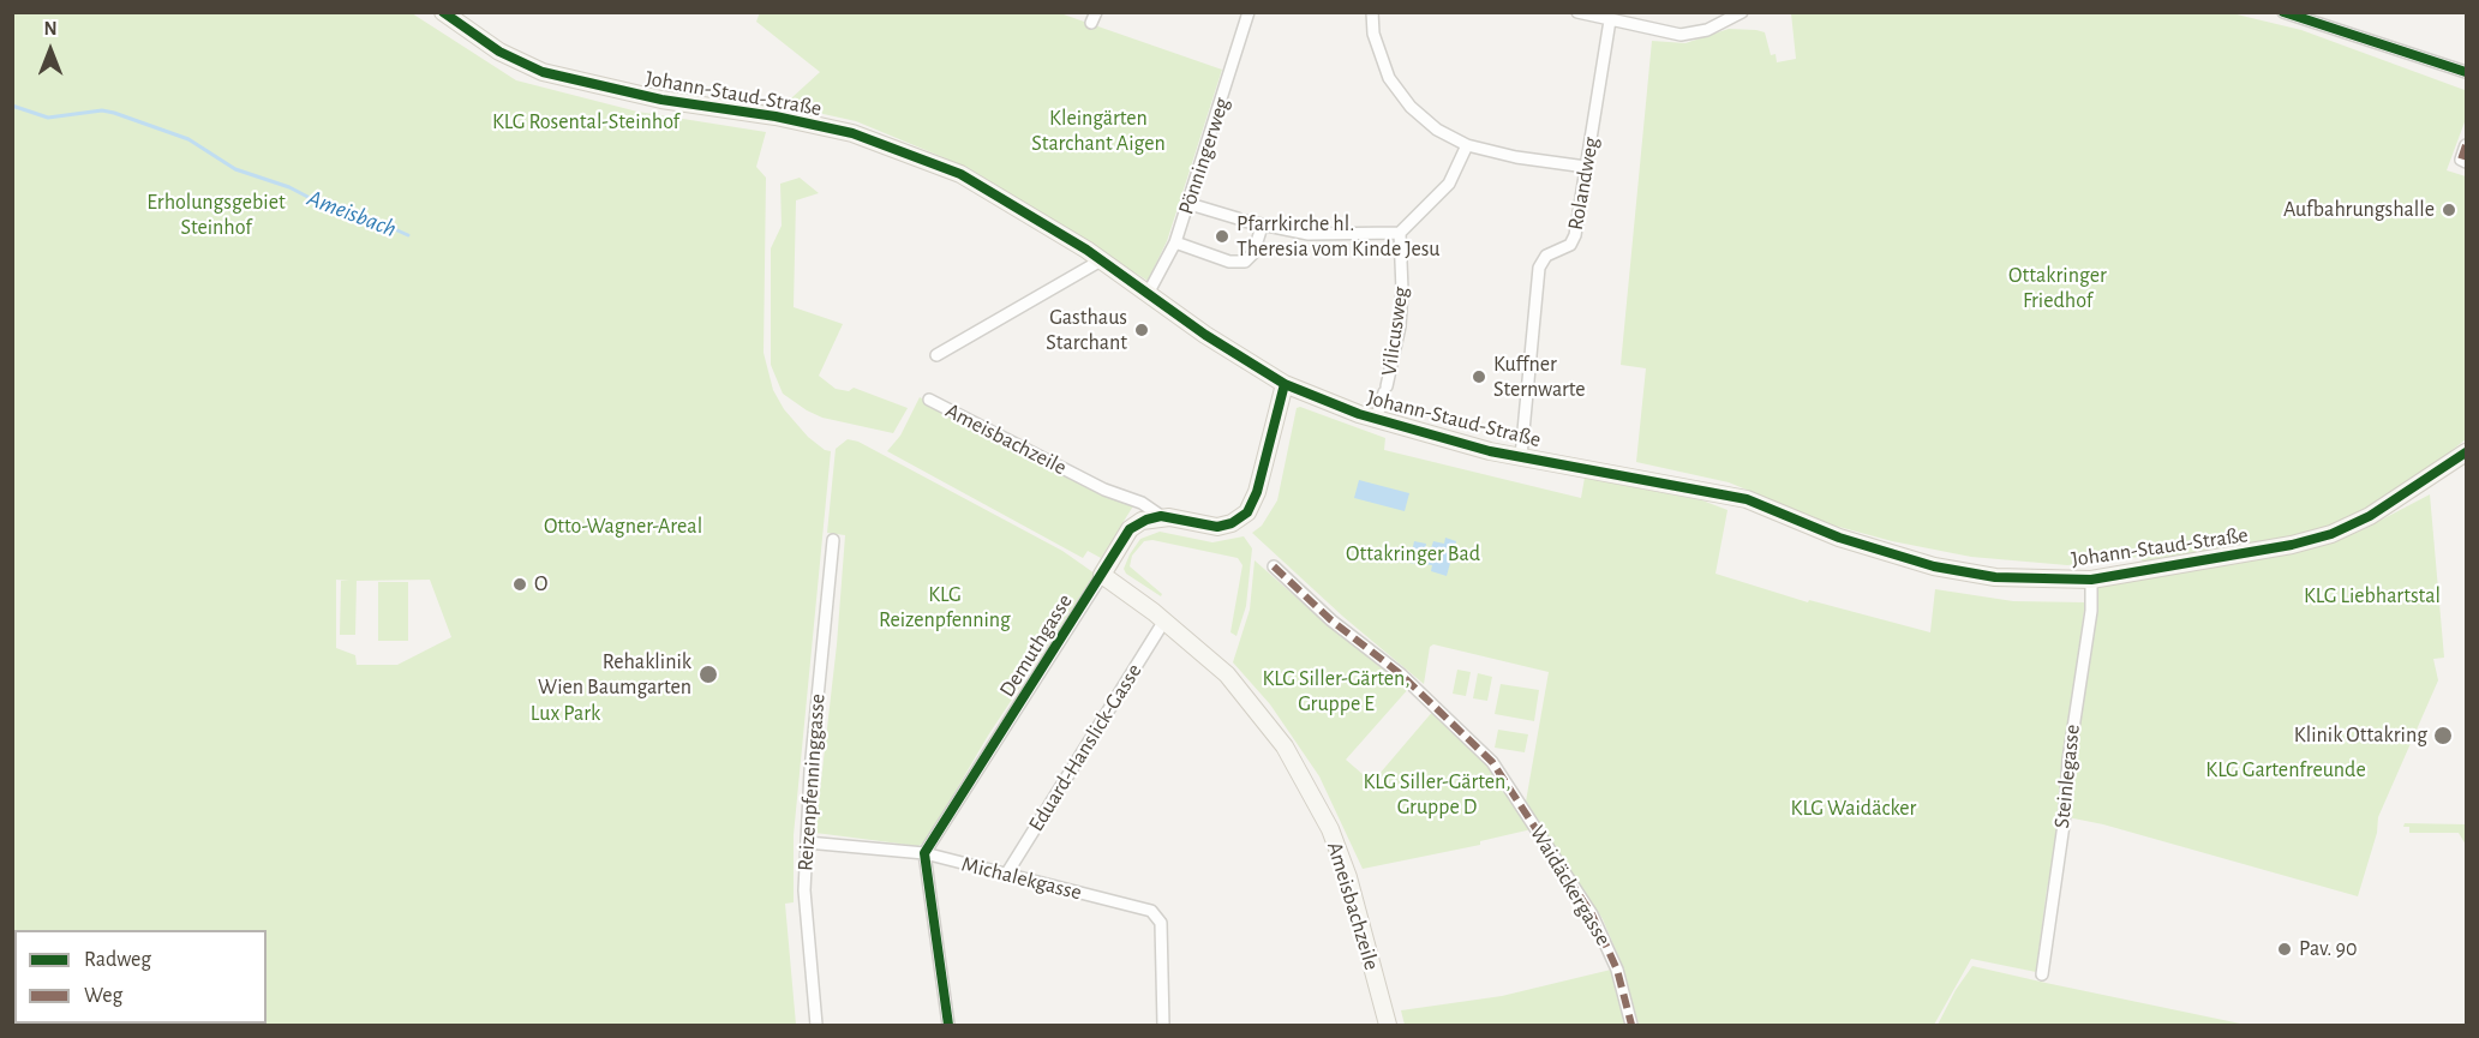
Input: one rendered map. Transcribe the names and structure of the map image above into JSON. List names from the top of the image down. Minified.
{"streets":{"street":["Johann-Staud-Straße","Pönningerweg","Rolandweg","Vilicusweg","Ameisbachzeile","Demuthgasse","Eduard-Hanslick-Gasse","Steinlegasse","Reizenpfenninggasse","Michalekgasse","Waidäckergasse"]},"crossings":[["Johann-Staud-Straße","Pönningerweg"],["Johann-Staud-Straße","Rolandweg"],["Johann-Staud-Straße","Vilicusweg"],["Johann-Staud-Straße","Steinlegasse"],["Ameisbachzeile","Demuthgasse"],["Ameisbachzeile","Eduard-Hanslick-Gasse"],["Demuthgasse","Michalekgasse"],["Eduard-Hanslick-Gasse","Michalekgasse"],["Reizenpfenninggasse","Michalekgasse"]],"water":["Ameisbach"],"parks":["Kleingärten Starchant Aigen","KLG Rosental-Steinhof","Erholungsgebiet Steinhof","Ottakringer Friedhof","Otto-Wagner-Areal","Ottakringer Bad","KLG Reizenpfenning","KLG Liebhartstal","KLG Siller-Gärten, Gruppe E","Lux Park","KLG Gartenfreunde","KLG Siller-Gärten, Gruppe D","KLG Waidäcker"],"places":["Aufbahrungshalle","Pfarrkirche hl. Theresia vom Kinde Jesu","Gasthaus Starchant","Kuffner Sternwarte","O","Rehaklinik Wien Baumgarten","Klinik Ottakring","Pav. 90"],"legend":["Radweg","Weg"],"north":"top"}
